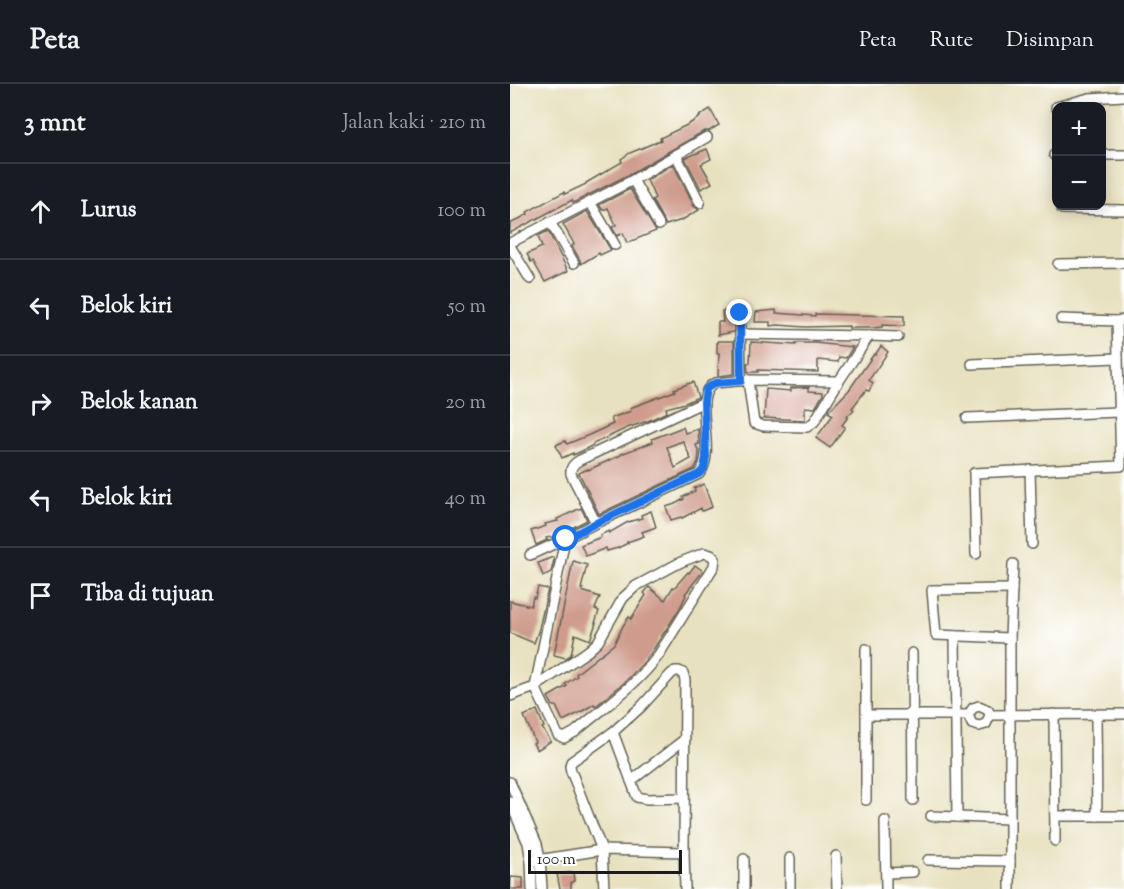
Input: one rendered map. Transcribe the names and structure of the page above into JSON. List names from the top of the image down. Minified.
{"scale_bar":"100 m","page":{"header":"Peta","nav":["Peta","Rute","Disimpan"],"heading":["3 mnt","Jalan kaki · 210 m"],"map_buttons":["+","−"],"list":[["Lurus","100 m"],["Belok kiri","50 m"],["Belok kanan","20 m"],["Belok kiri","40 m"],"Tiba di tujuan"],"scale":"100 m"}}
